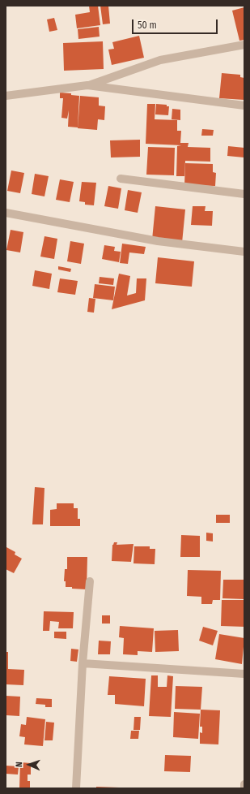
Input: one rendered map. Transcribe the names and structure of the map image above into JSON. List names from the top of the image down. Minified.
{"scale_bar":"50 m","north":"left"}
